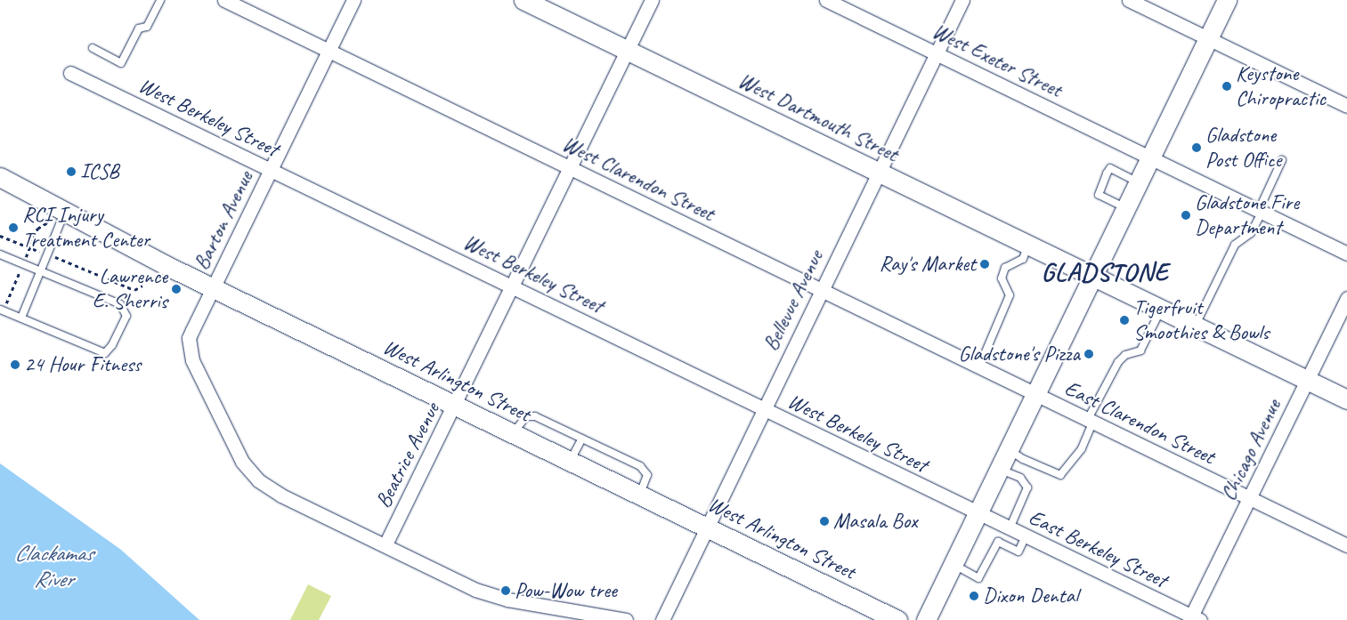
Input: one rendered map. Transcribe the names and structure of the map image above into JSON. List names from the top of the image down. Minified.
{"streets":{"street":["West Exeter Street","West Berkeley Street","West Dartmouth Street","West Clarendon Street","Barton Avenue","Bellevue Avenue","West Arlington Street","East Clarendon Street","Chicago Avenue","Beatrice Avenue","East Berkeley Street"]},"crossings":[["West Exeter Street","Bellevue Avenue"],["West Berkeley Street","Barton Avenue"],["West Berkeley Street","Bellevue Avenue"],["West Berkeley Street","Beatrice Avenue"],["West Berkeley Street","East Berkeley Street"],["West Dartmouth Street","Bellevue Avenue"],["West Dartmouth Street","Chicago Avenue"],["West Dartmouth Street","Beatrice Avenue"],["West Clarendon Street","Barton Avenue"],["West Clarendon Street","Bellevue Avenue"],["West Clarendon Street","East Clarendon Street"],["West Clarendon Street","Beatrice Avenue"],["Barton Avenue","West Arlington Street"],["Barton Avenue","Beatrice Avenue"],["Bellevue Avenue","West Arlington Street"],["West Arlington Street","Beatrice Avenue"],["East Clarendon Street","Chicago Avenue"],["Chicago Avenue","East Berkeley Street"]],"districts":["GLADSTONE"],"water":["Clackamas River"],"places":["Keystone Chiropractic","Gladstone Post Office","ICSB","Gladstone Fire Department","RCI Injury Treatment Center","Ray's Market","Lawrence E. Sherris","Tigerfruit Smoothies & Bowls","Gladstone's Pizza","24 Hour Fitness","Masala Box","Pow-Wow tree","Dixon Dental"]}
